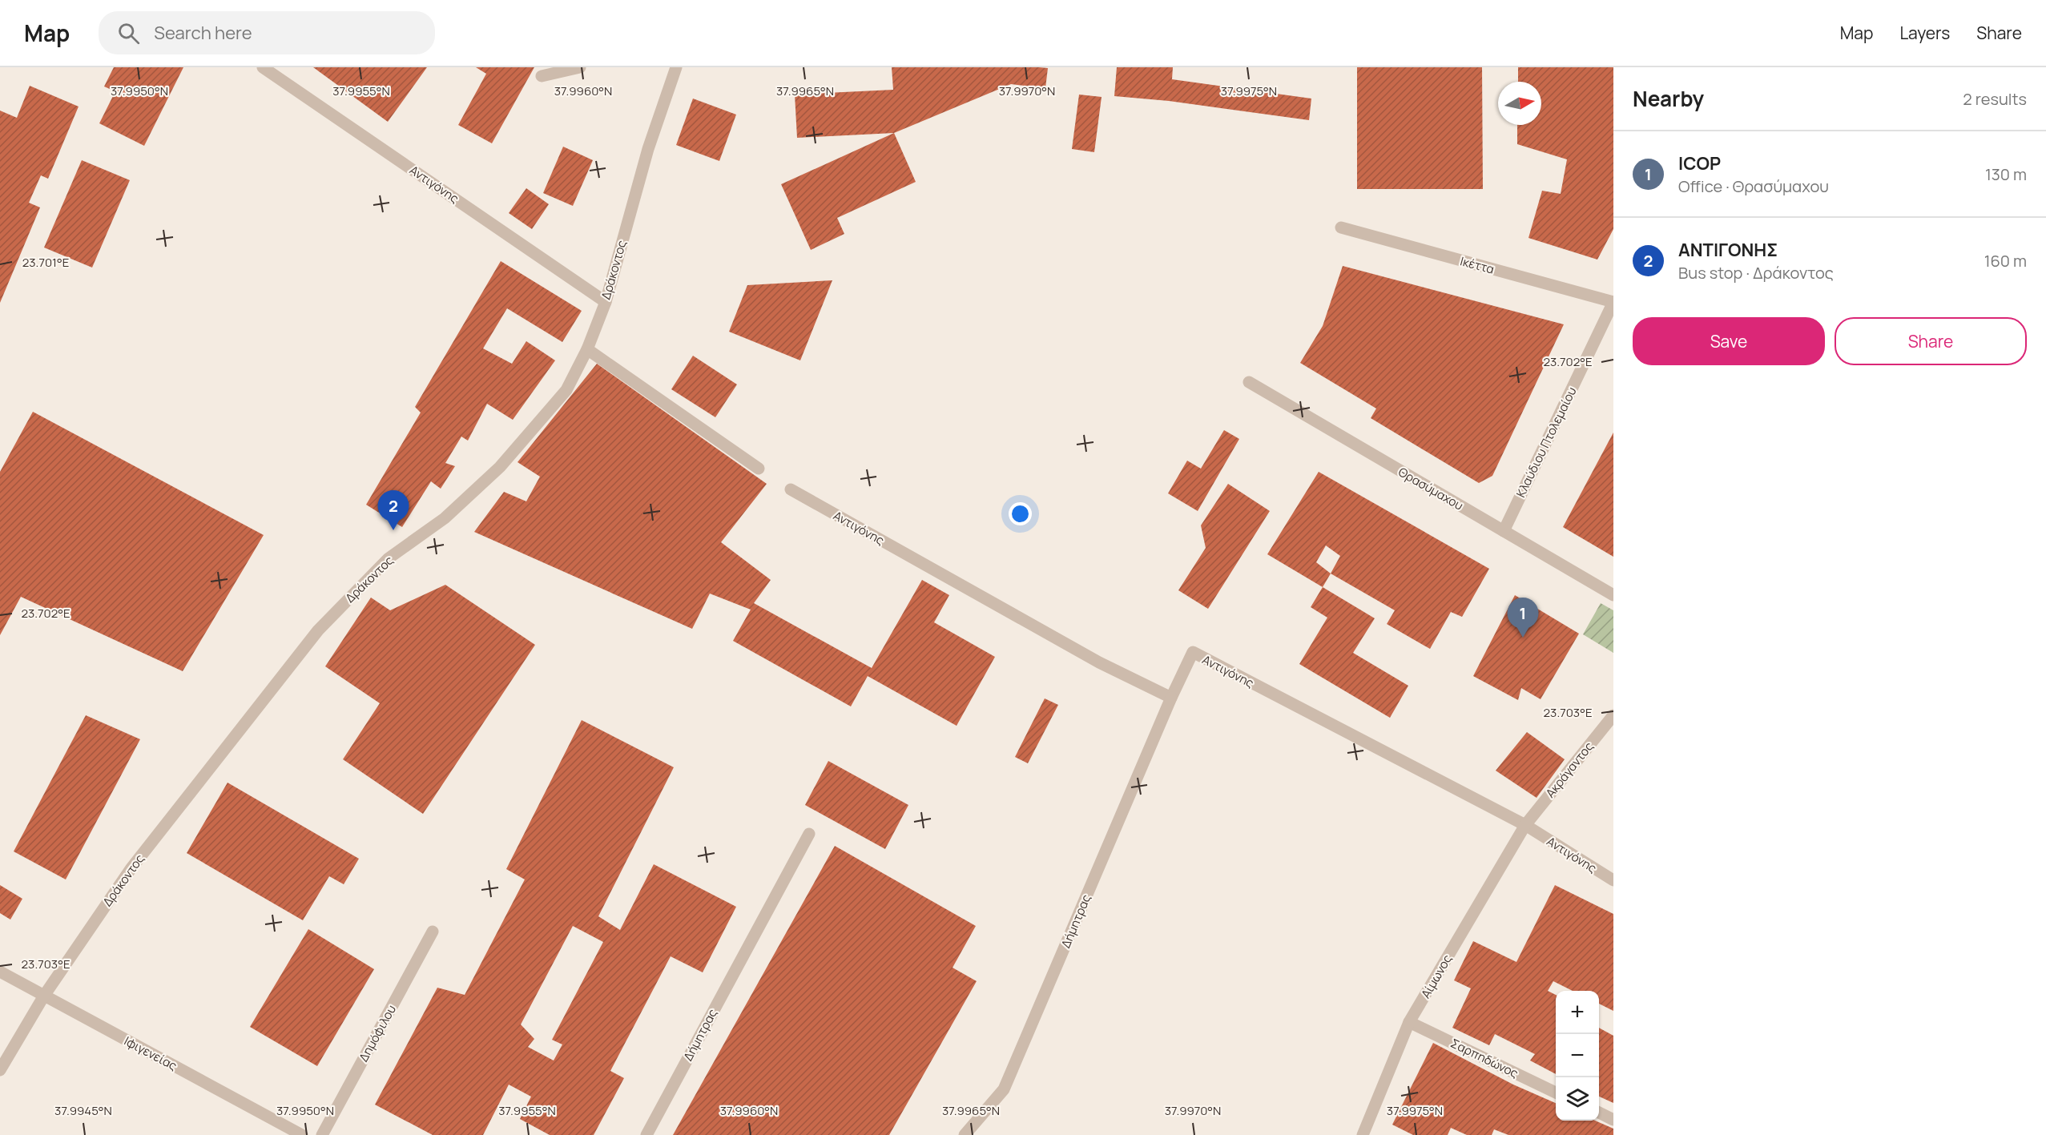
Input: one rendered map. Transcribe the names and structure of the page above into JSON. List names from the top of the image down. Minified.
{"streets":{"street":["Αντιγόνης","Ικέττα","Δράκοντος","Κλαύδιου Πτολεμαίου","Θρασύμαχου","Ακράγαντος","Δήμητρας","Αίμωνος","Δημόφιλου","Ιφιγενείας","Σαρπηδώνος"]},"crossings":[["Αντιγόνης","Δράκοντος"],["Αντιγόνης","Ακράγαντος"],["Αντιγόνης","Δήμητρας"],["Αντιγόνης","Αίμωνος"],["Ικέττα","Κλαύδιου Πτολεμαίου"],["Δράκοντος","Ιφιγενείας"],["Κλαύδιου Πτολεμαίου","Θρασύμαχου"],["Ακράγαντος","Αίμωνος"],["Αίμωνος","Σαρπηδώνος"]],"north":"right","page":{"header":"Map","search":"Search here","nav":["Map","Layers","Share"],"heading":["Nearby","2 results"],"list":[{"mark":"1","name":"ICOP","note":"Office · Θρασύμαχου","value":"130 m"},{"mark":"2","name":"ΑΝΤΙΓΟΝΗΣ","note":"Bus stop · Δράκοντος","value":"160 m"}],"buttons":["Save","Share"],"pins":["2","1"],"map_buttons":["+","−"]},"coordinates":["37.9950°N","37.9955°N","37.9960°N","37.9965°N","37.9970°N","37.9975°N","23.701°E","23.702°E","23.703°E","37.9945°N"]}
